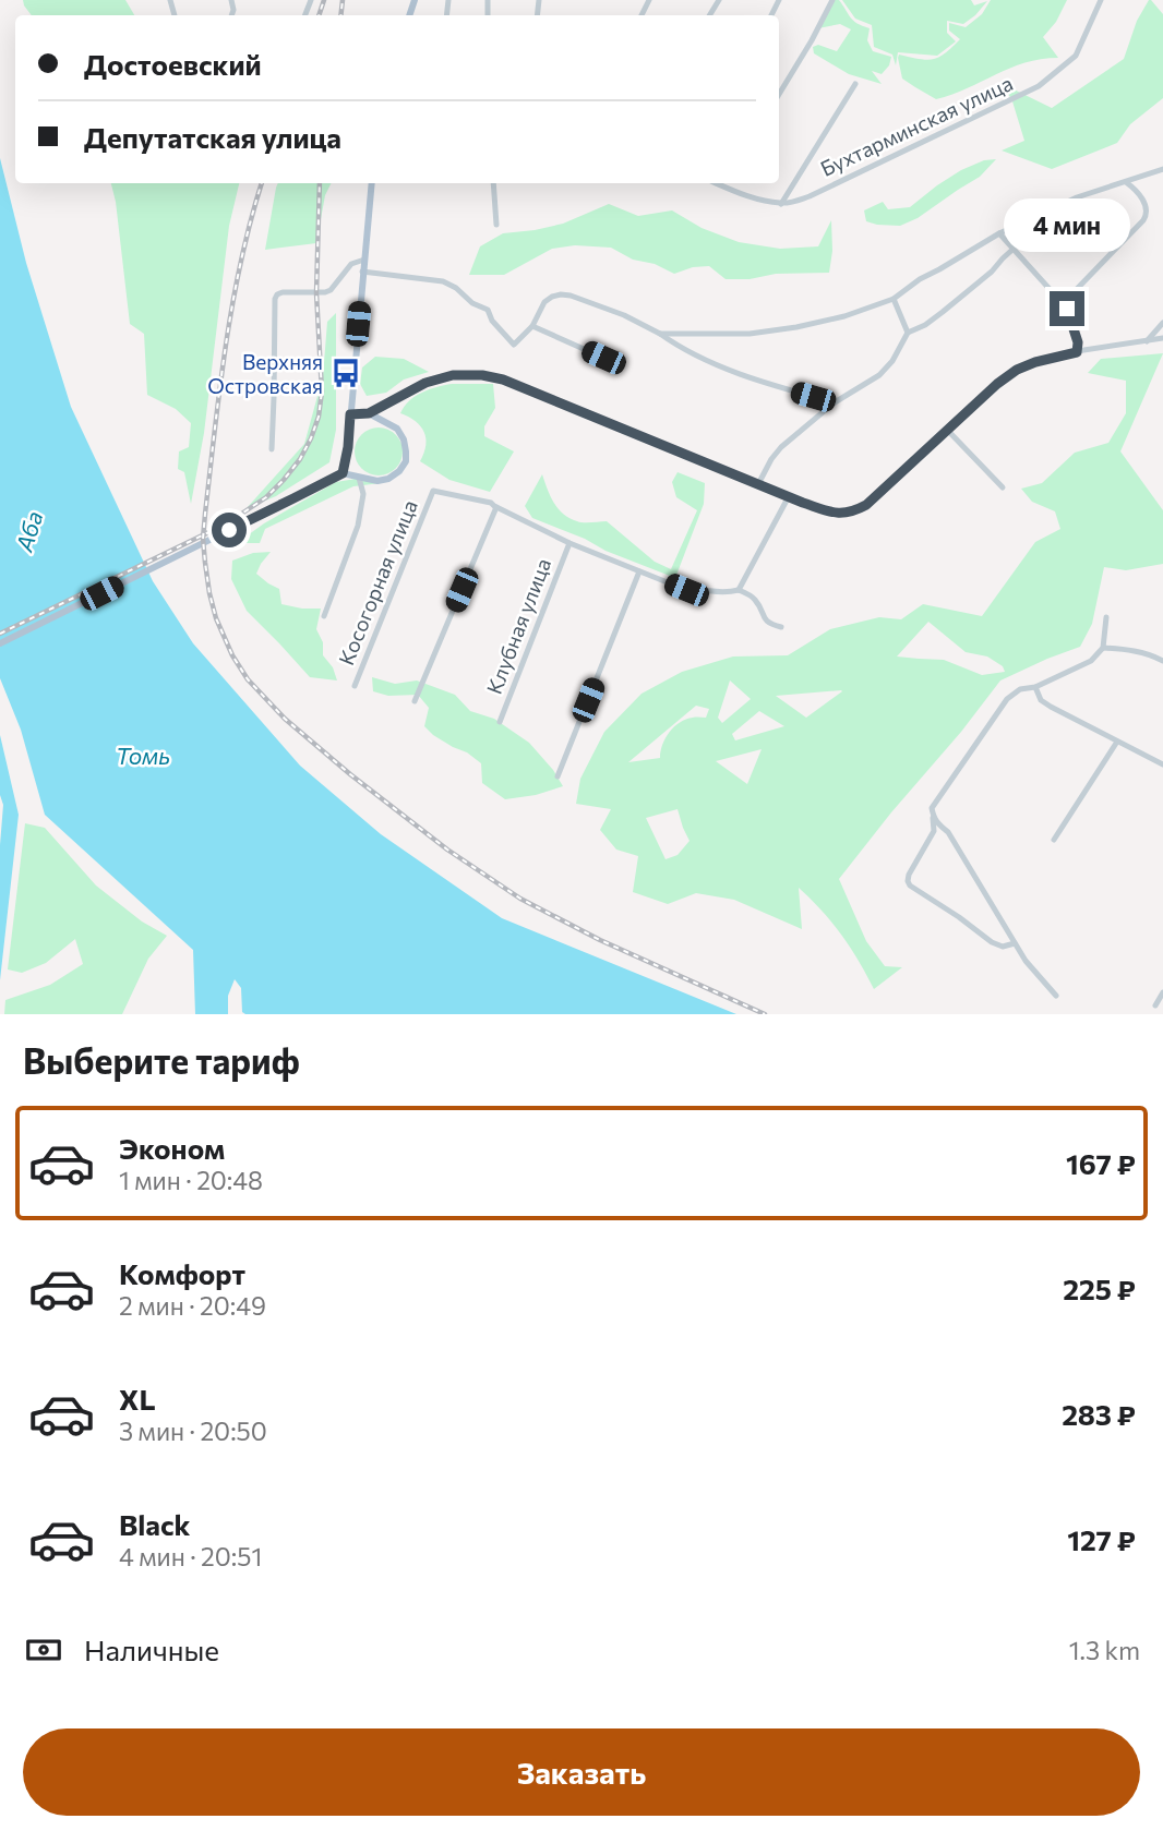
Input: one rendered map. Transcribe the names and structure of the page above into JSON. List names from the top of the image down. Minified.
{"streets":{"street":["Бухтарминская улица","Косогорная улица","Клубная улица"]},"crossings":[["Косогорная улица","Клубная улица"]],"water":["Аба","Томь"],"places":{"bus stop":["Верхняя Островская"]},"page":{"banner":["Достоевский","Депутатская улица"],"bubble":"4 мин","heading":"Выберите тариф","list":[{"name":"Эконом","note":"1 мин · 20:48","value":"167 ₽"},{"name":"Комфорт","note":"2 мин · 20:49","value":"225 ₽"},{"name":"XL","note":"3 мин · 20:50","value":"283 ₽"},{"name":"Black","note":"4 мин · 20:51","value":"127 ₽"}],"pay":["Наличные","1.3 km"],"buttons":"Заказать"}}
